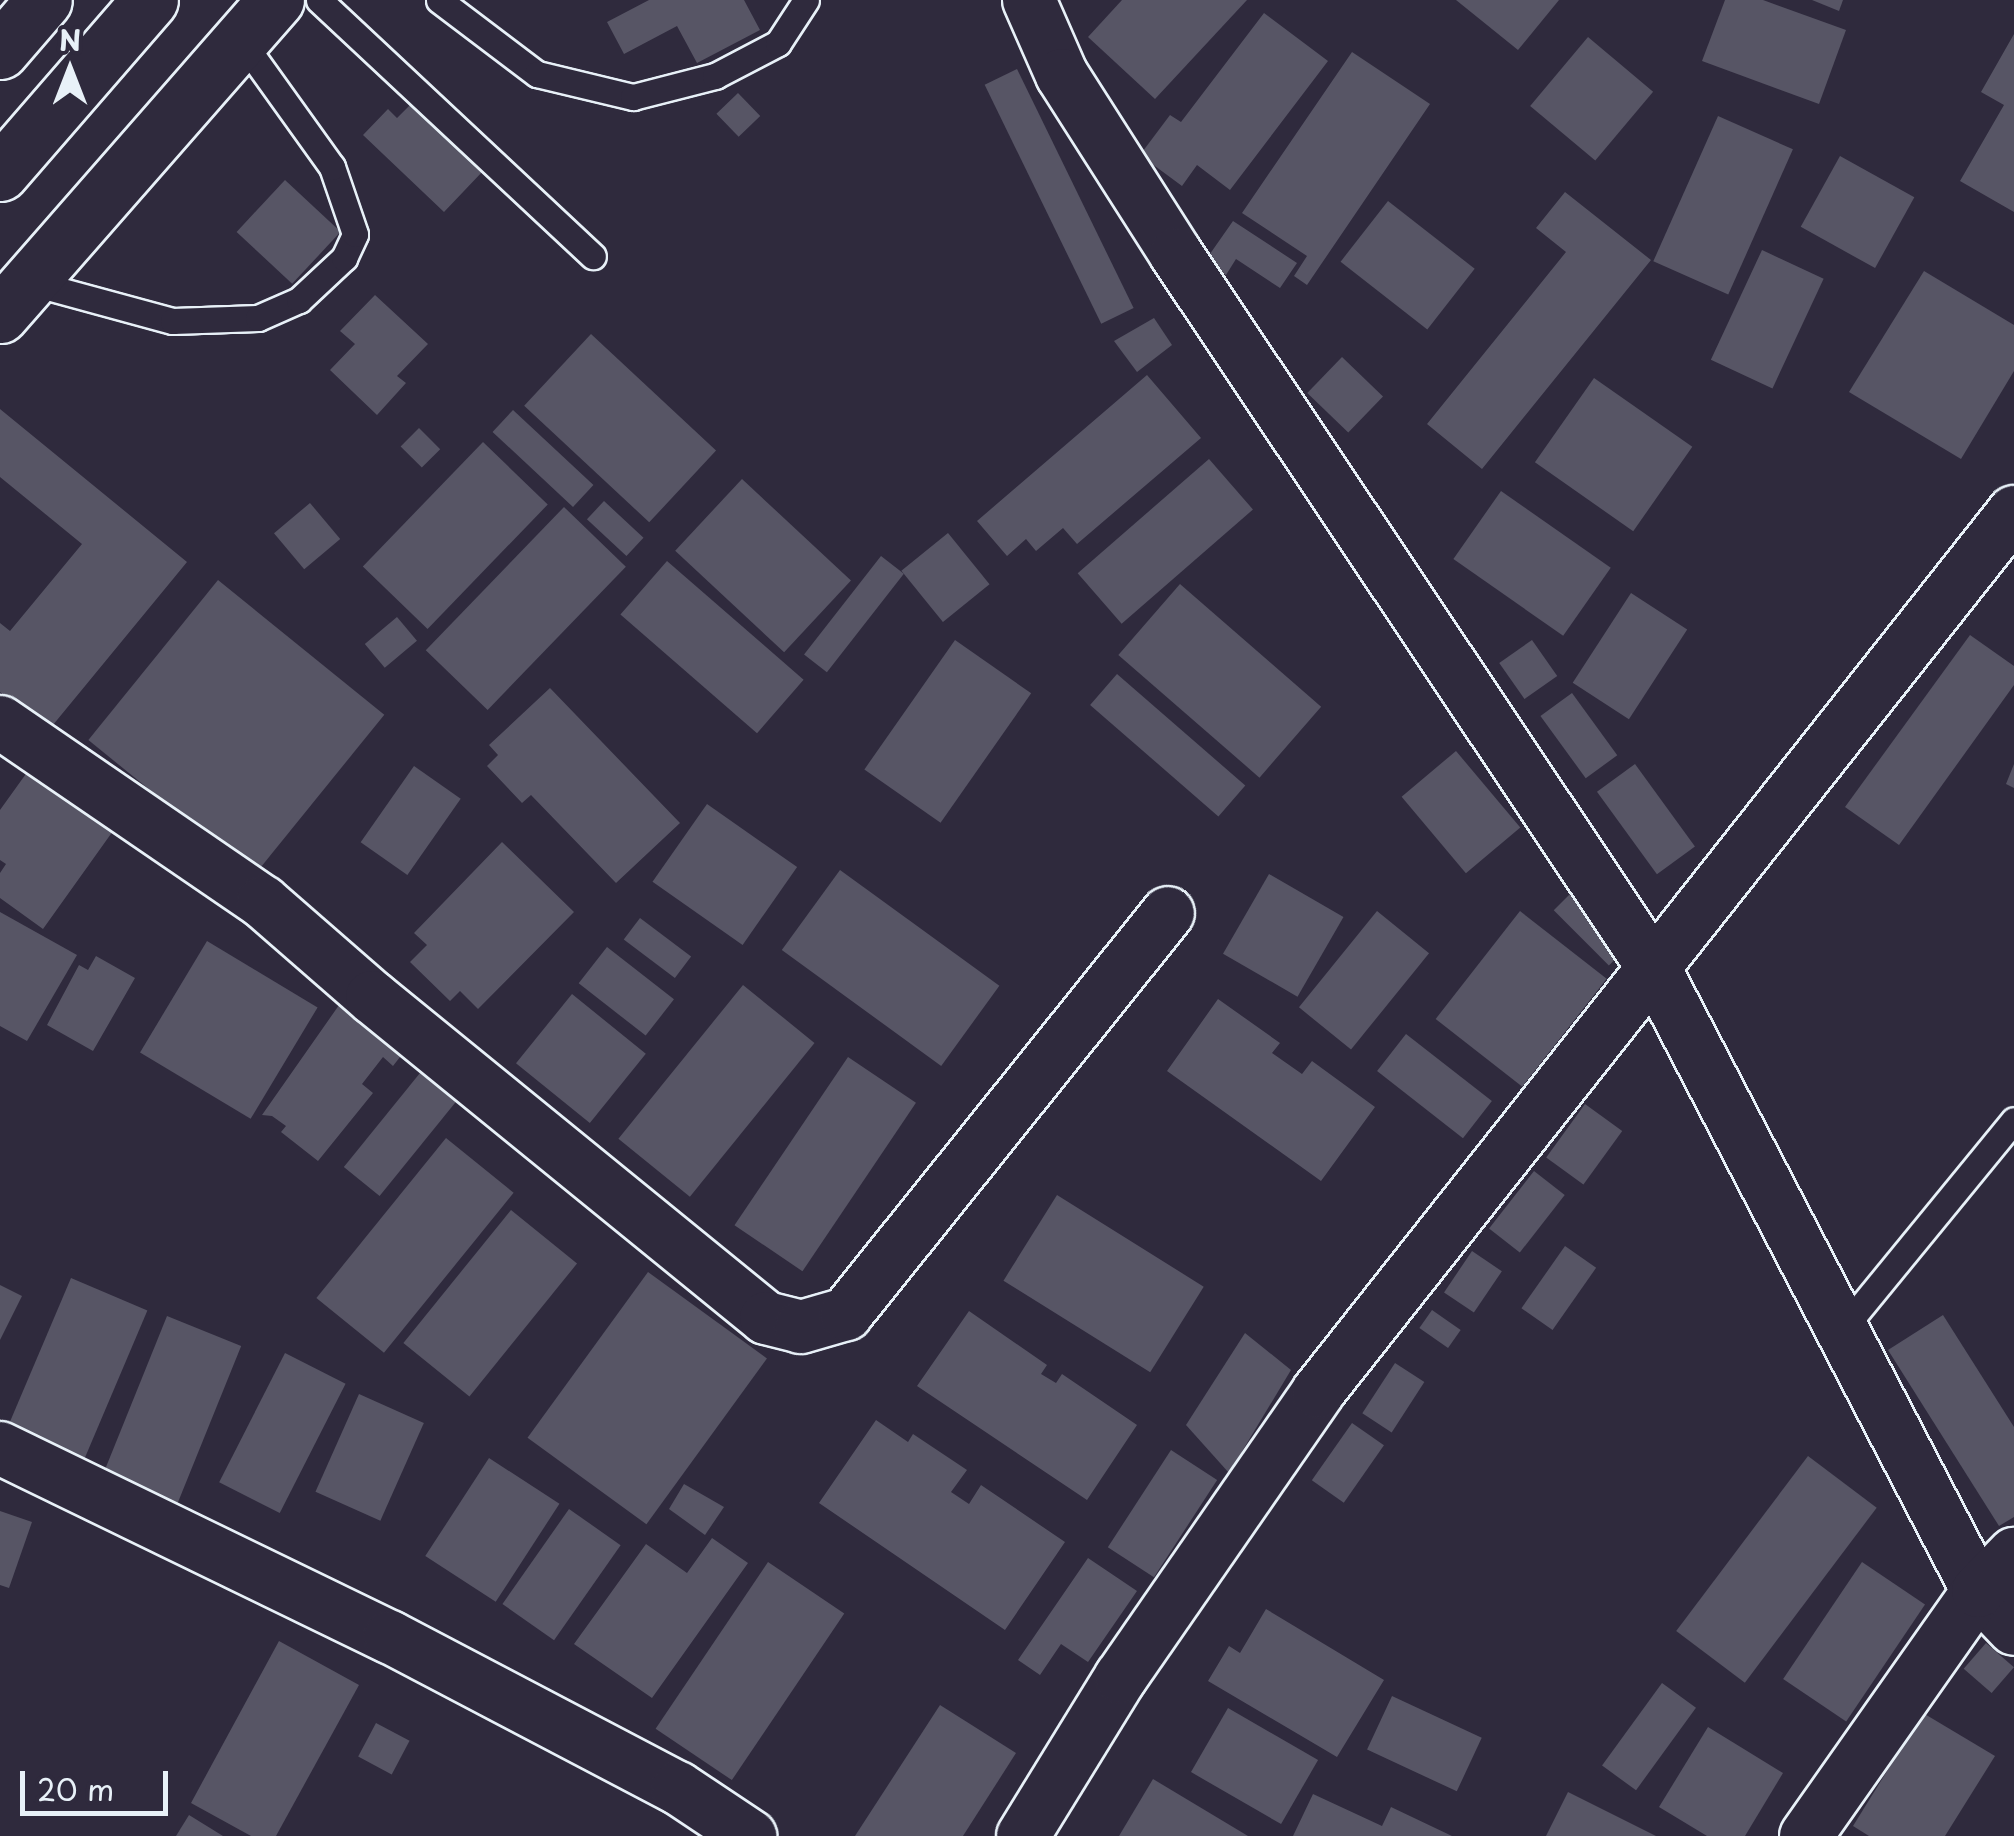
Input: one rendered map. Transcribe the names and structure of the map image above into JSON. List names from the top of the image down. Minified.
{"scale_bar":"20 m","north":"top"}
